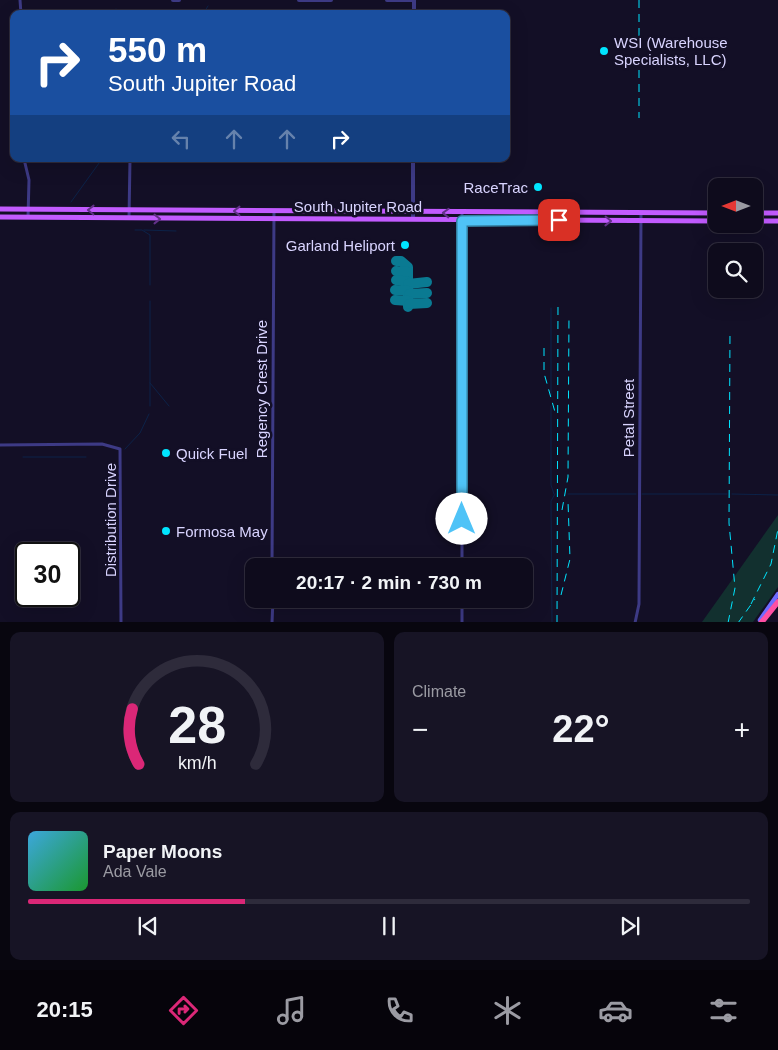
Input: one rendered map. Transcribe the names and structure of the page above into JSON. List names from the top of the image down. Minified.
{"streets":{"main road":["South Jupiter Road"],"street":["Regency Crest Drive","Petal Street","Distribution Drive"]},"crossings":[["South Jupiter Road","Regency Crest Drive"],["South Jupiter Road","Petal Street"]],"places":["WSI (Warehouse Specialists, LLC)","RaceTrac","Garland Heliport","Quick Fuel","Formosa May"],"north":"left","page":{"turn":["550 m","South Jupiter Road"],"limit":"30","trip":"20:17 · 2 min · 730 m","tile":"Climate","heat":["−","22°","+"],"song":["Paper Moons","Ada Vale"],"tabs":"20:15","gauge":["28","km/h"]}}
